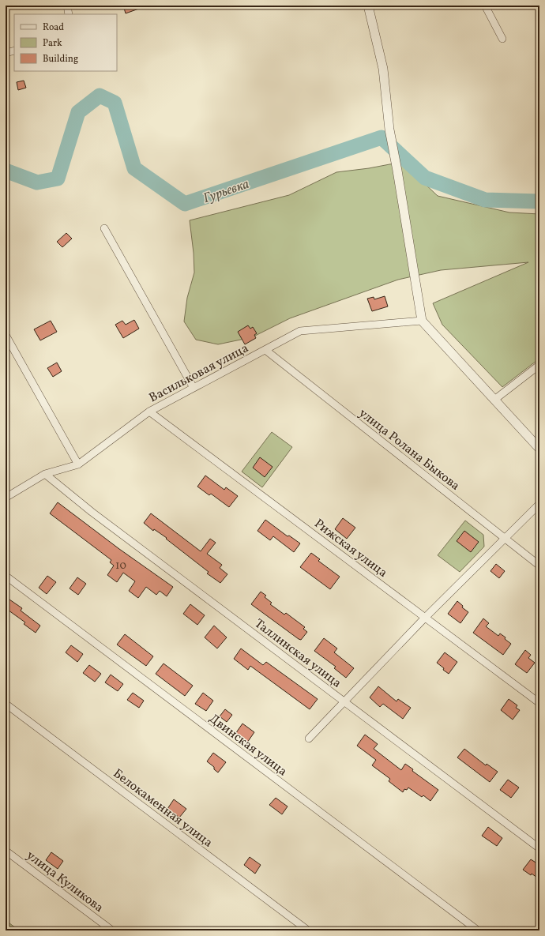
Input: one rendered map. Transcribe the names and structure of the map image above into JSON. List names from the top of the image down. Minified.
{"streets":{"street":["Васильковая улица","улица Ролана Быкова","Рижская улица","Таллинская улица","Двинская улица","Белокаменная улица","улица Куликова"]},"crossings":[["Васильковая улица","улица Ролана Быкова"],["Васильковая улица","Рижская улица"],["Васильковая улица","Таллинская улица"]],"water":["Гурьевка"],"house_numbers":["10"],"legend":["Road","Park","Building"]}
